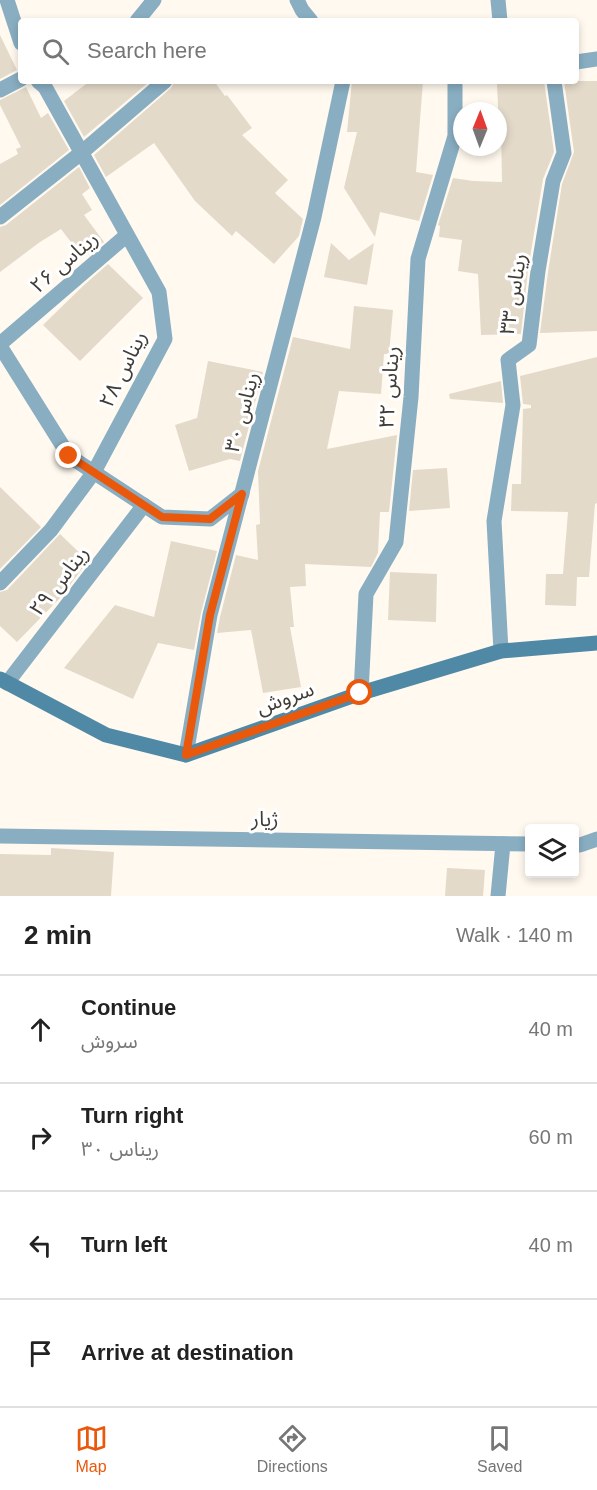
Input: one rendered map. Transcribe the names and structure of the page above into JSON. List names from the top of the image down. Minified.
{"streets":{"street":["ریناس ۲۶","ریناس ۳۳","ریناس ۲۸","ریناس ۳۲","ریناس ۳۰","ریناس ۲۹","سروش","ژیار"]},"crossings":[["ریناس ۲۶","ریناس ۲۸"],["ریناس ۳۳","سروش"],["ریناس ۳۲","سروش"],["ریناس ۳۰","سروش"]],"north":"top","page":{"search":"Search here","heading":["2 min","Walk · 140 m"],"list":[["Continue","سروش","40 m"],["Turn right","ریناس ۳۰","60 m"],["Turn left","40 m"],"Arrive at destination"],"nav":["Map","Directions","Saved"]}}
